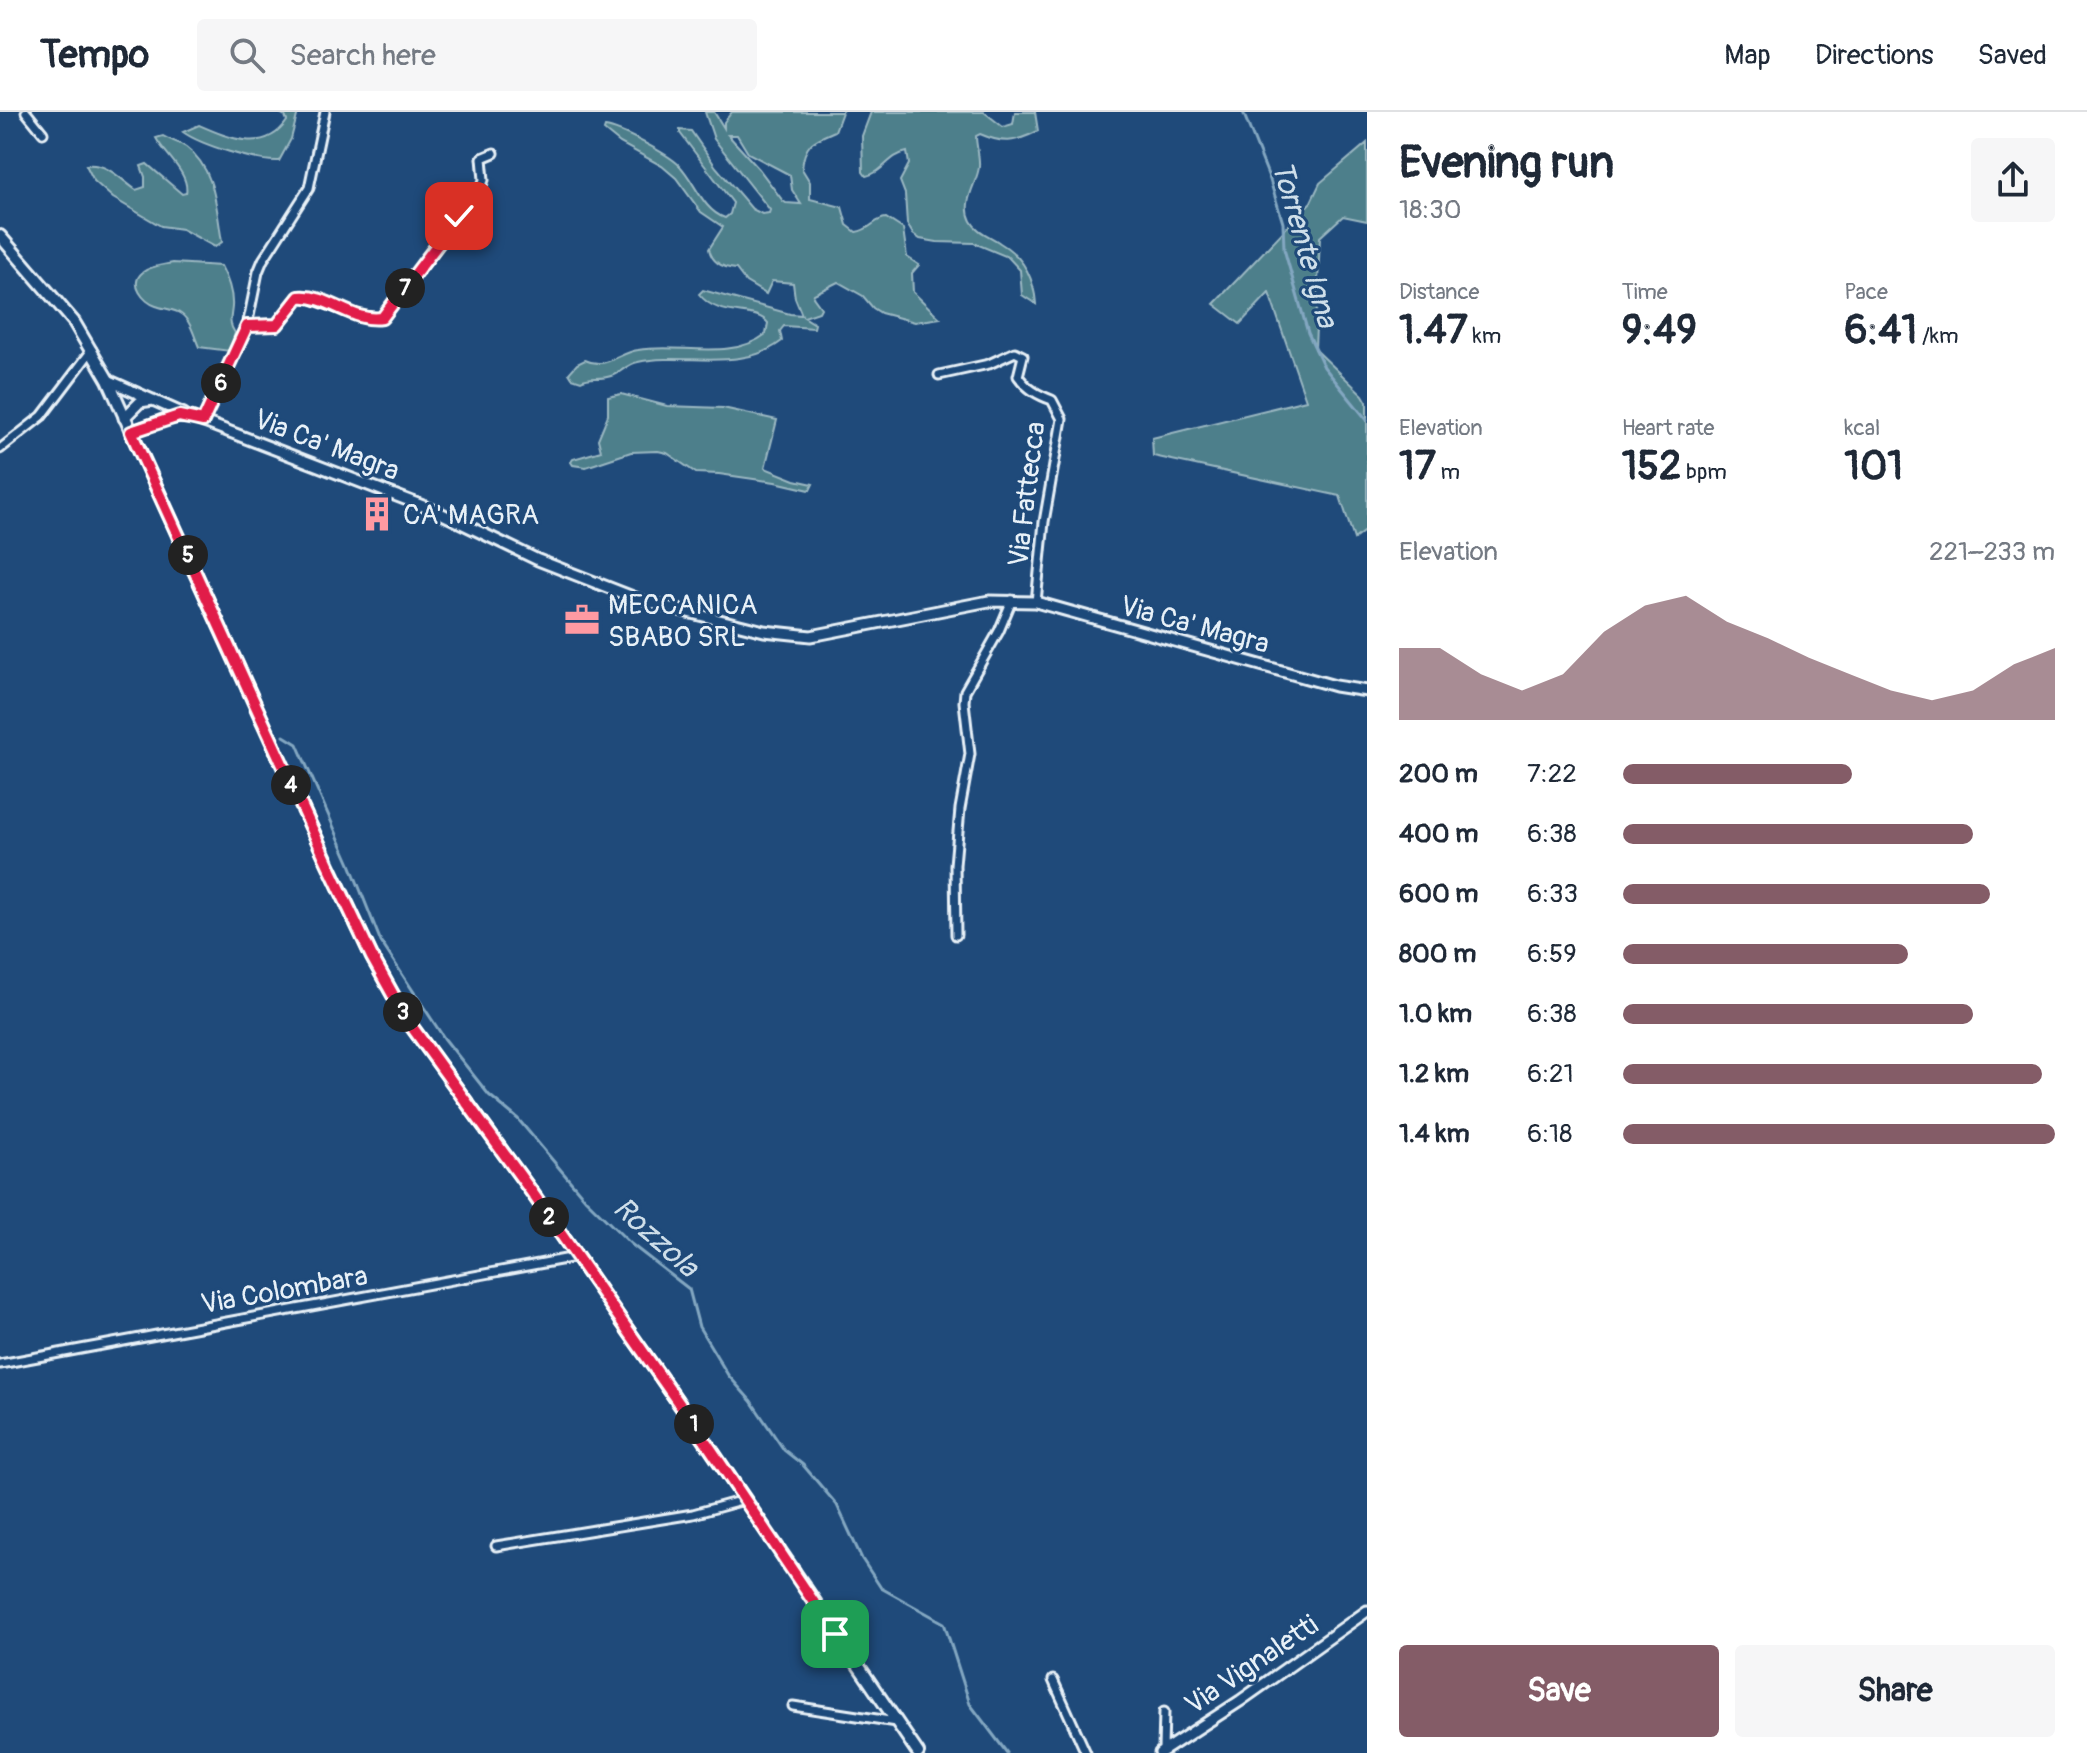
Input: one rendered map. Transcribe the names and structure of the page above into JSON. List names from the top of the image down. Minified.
{"streets":{"street":["Via Ca' Magra","Via Fattecca","Via Colombara","Via Vignaletti"]},"crossings":[["Via Ca' Magra","Via Fattecca"]],"water":["Torrente Igna","Rozzola"],"places":{"building":["CA' MAGRA"],"office":["MECCANICA SBABO SRL"]},"page":{"header":"Tempo","search":"Search here","nav":["Map","Directions","Saved"],"heading":["Evening run","18:30"],"stats":[["Distance","1.47 km"],["Time","9:49"],["Pace","6:41 /km"],["Elevation","17 m"],["Heart rate","152 bpm"],["kcal","101"]],"pins":["7","6","5","4","3","2","1"],"chart":["Elevation","221–233 m"],"list":[{"name":"200 m","note":"7:22"},{"name":"400 m","note":"6:38"},{"name":"600 m","note":"6:33"},{"name":"800 m","note":"6:59"},{"name":"1.0 km","note":"6:38"},{"name":"1.2 km","note":"6:21"},{"name":"1.4 km","note":"6:18"}],"buttons":["Save","Share"]}}
